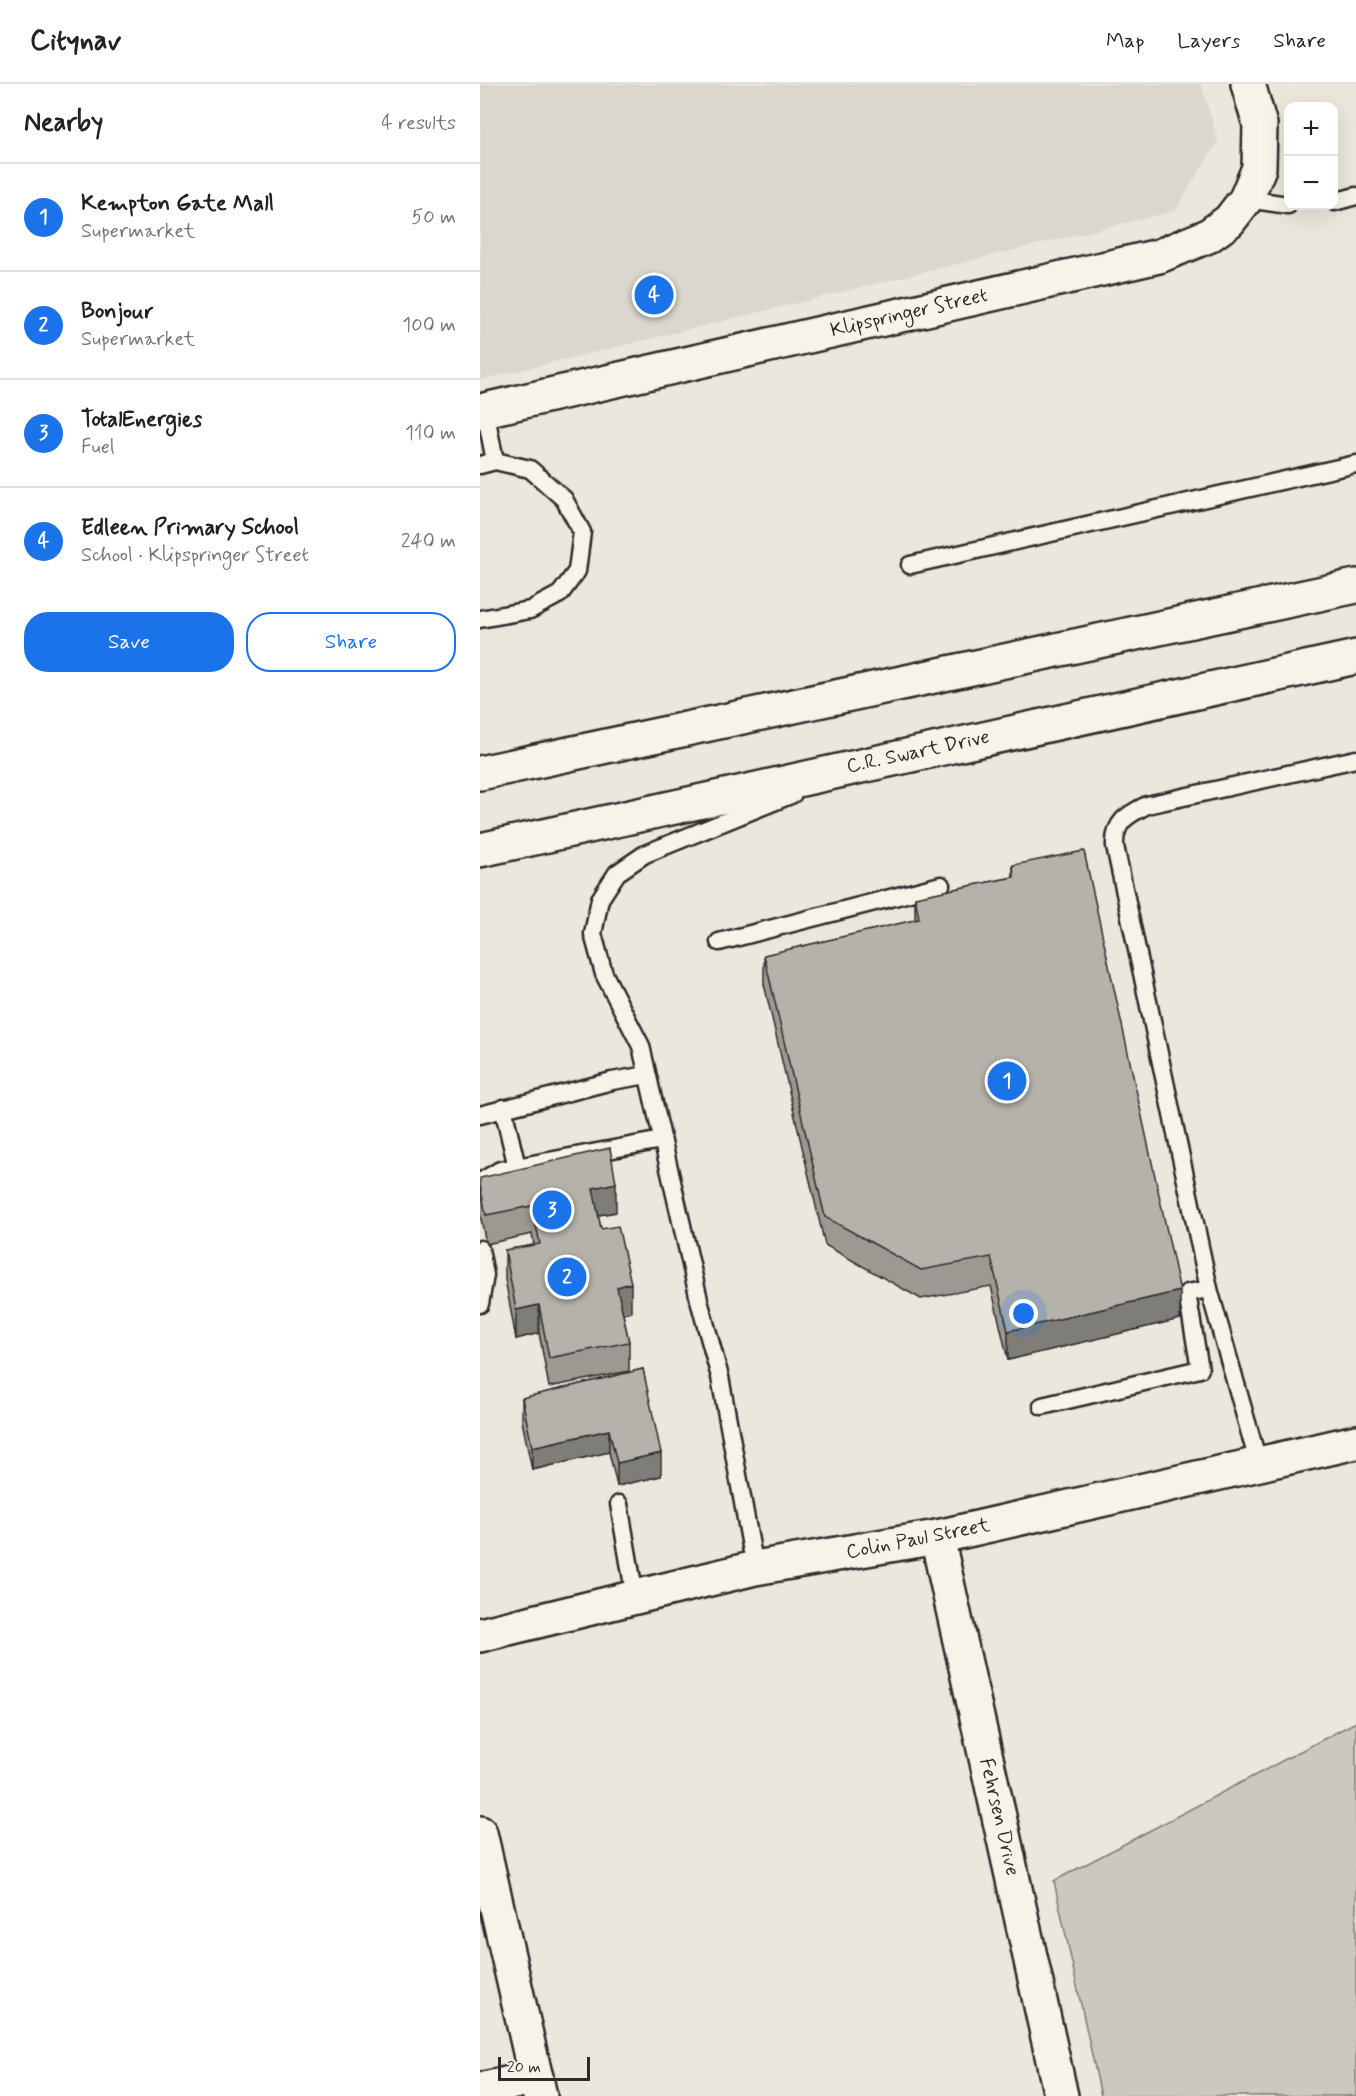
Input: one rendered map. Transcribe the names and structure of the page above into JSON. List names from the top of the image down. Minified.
{"streets":{"street":["Klipspringer Street","C.R. Swart Drive","Colin Paul Street","Fehrsen Drive"]},"crossings":[["Colin Paul Street","Fehrsen Drive"]],"scale_bar":"20 m","page":{"header":"Citynav","nav":["Map","Layers","Share"],"heading":["Nearby","4 results"],"map_buttons":["+","−"],"list":[{"mark":"1","name":"Kempton Gate Mall","note":"Supermarket","value":"50 m"},{"mark":"2","name":"Bonjour","note":"Supermarket","value":"100 m"},{"mark":"3","name":"TotalEnergies","note":"Fuel","value":"110 m"},{"mark":"4","name":"Edleen Primary School","note":"School · Klipspringer Street","value":"240 m"}],"pins":["4","1","3","2"],"buttons":["Save","Share"],"scale":"20 m"}}
